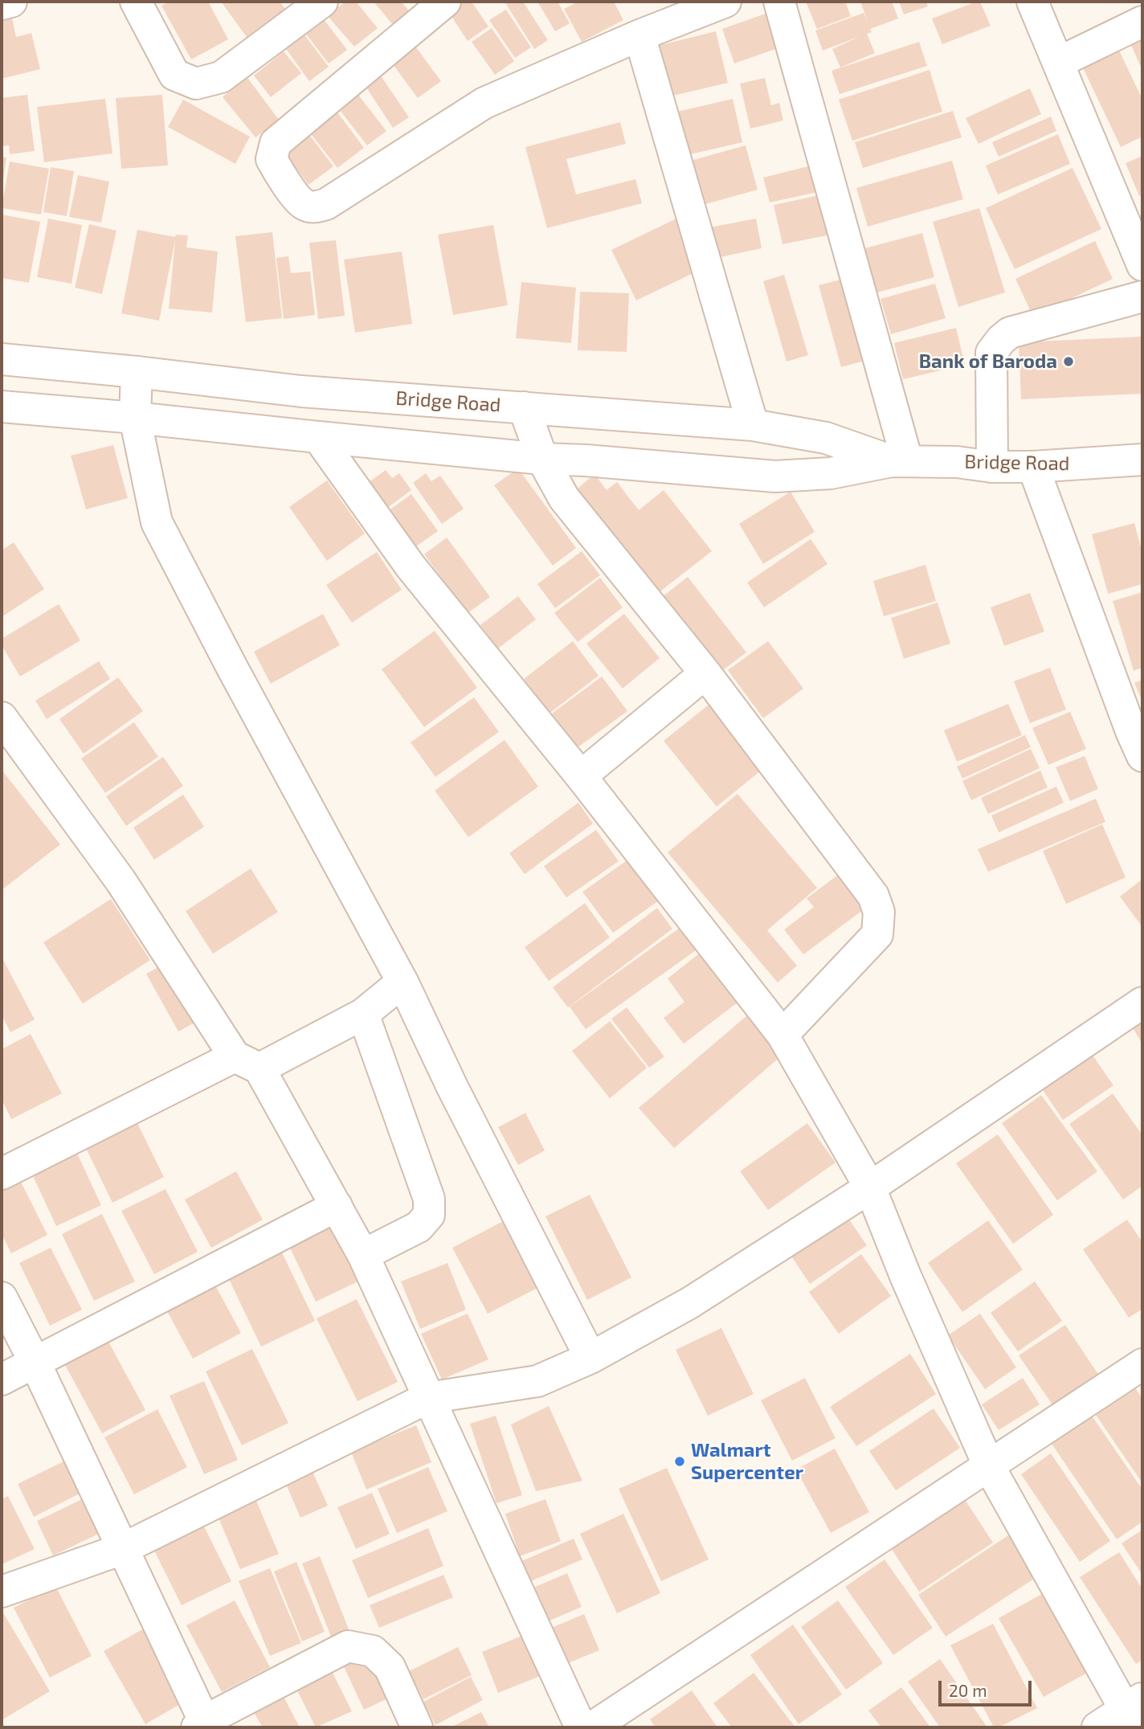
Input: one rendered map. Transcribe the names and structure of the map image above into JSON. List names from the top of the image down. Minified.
{"streets":{"street":["Bridge Road"]},"places":["Bank of Baroda","Walmart Supercenter"],"scale_bar":"20 m"}
